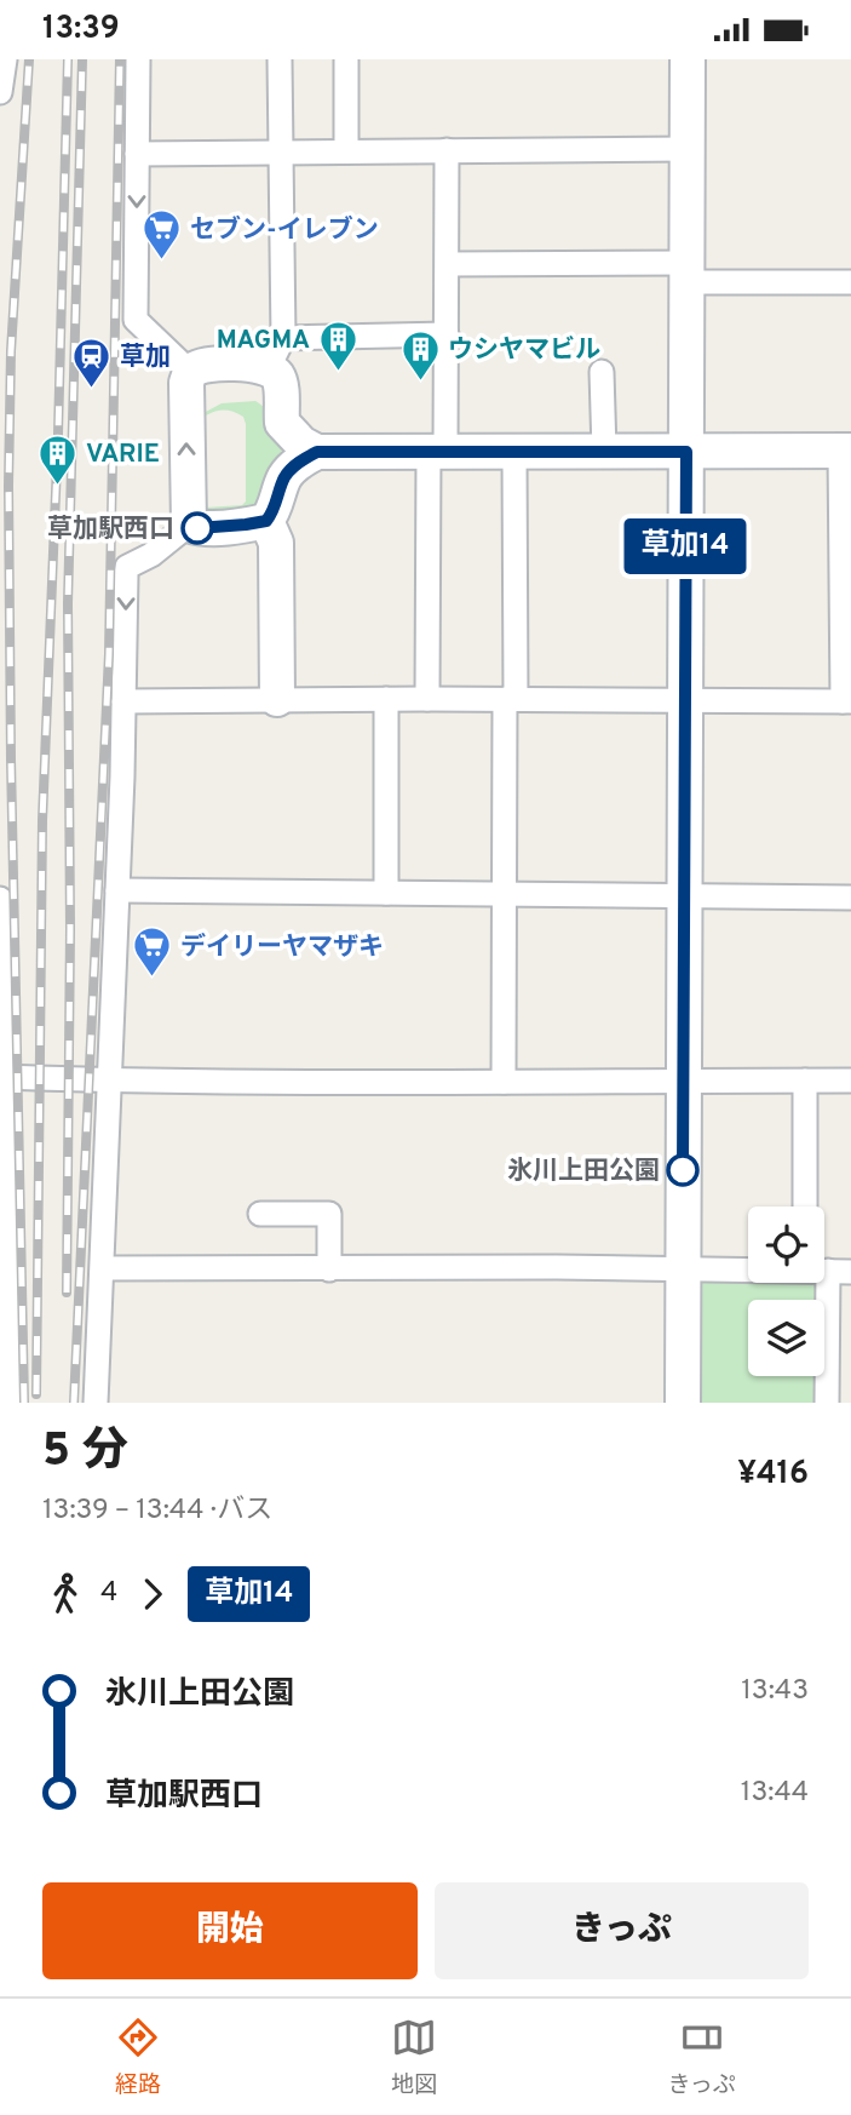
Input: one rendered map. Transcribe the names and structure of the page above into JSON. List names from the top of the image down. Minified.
{"places":{"supermarket":["セブン-イレブン","デイリーヤマザキ"],"building":["MAGMA","ウシヤマビル","VARIE"],"station":["草加"],"other":["草加駅西口","氷川上田公園"]},"lines":["bus line 草加14"],"page":{"status":"13:39","on_map":"草加14","heading":["5 分","13:39 – 13:44 · バス","¥416"],"legs":["4","草加14"],"list":[{"name":"氷川上田公園","value":"13:43"},{"name":"草加駅西口","value":"13:44"}],"buttons":["開始","きっぷ"],"tabs":["経路","地図","きっぷ"]}}
